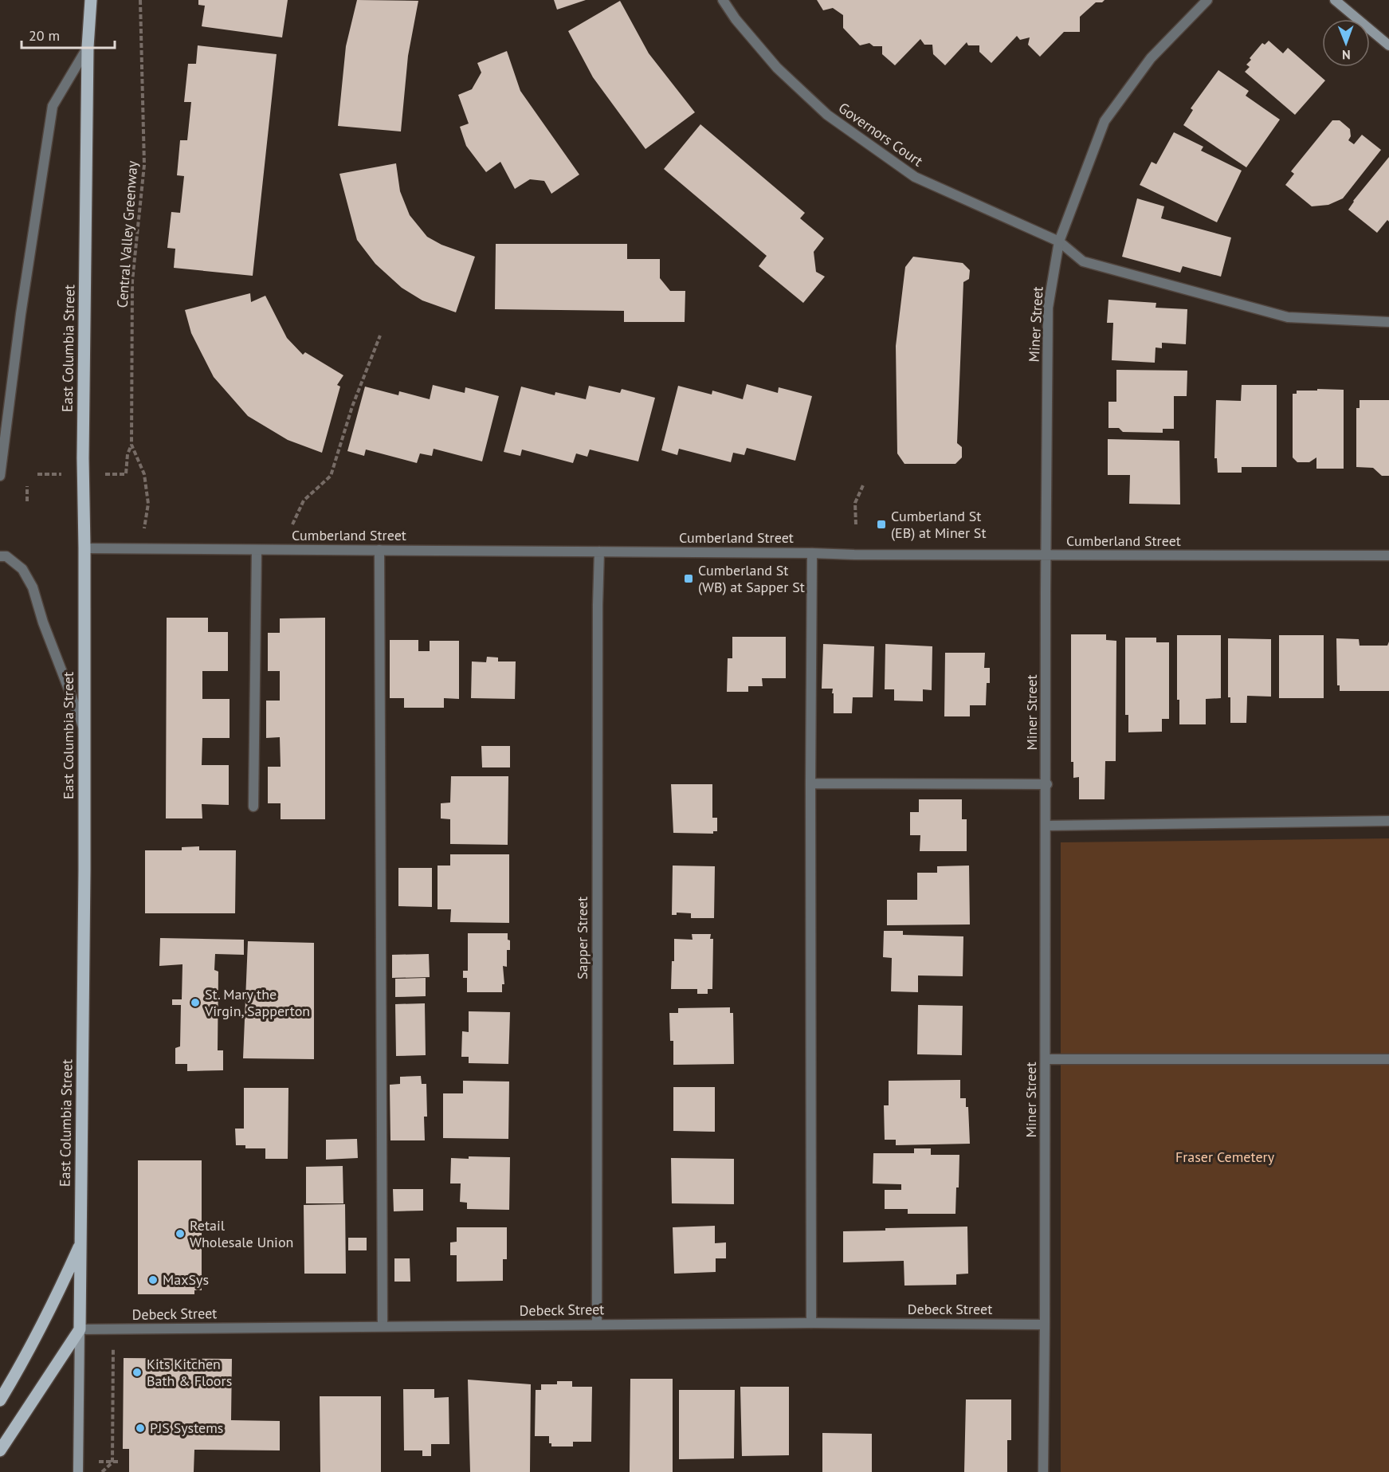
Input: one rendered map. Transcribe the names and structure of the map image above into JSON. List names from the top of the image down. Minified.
{"streets":{"main road":["East Columbia Street"],"street":["Governors Court","Miner Street","Cumberland Street","Sapper Street","Debeck Street"],"path":["Central Valley Greenway"]},"crossings":[["Governors Court","Miner Street"],["Miner Street","Cumberland Street"],["Miner Street","Debeck Street"],["East Columbia Street","Cumberland Street"],["East Columbia Street","Debeck Street"],["Cumberland Street","Sapper Street"],["Sapper Street","Debeck Street"]],"parks":["Fraser Cemetery"],"places":{"transit":["Cumberland St (EB) at Miner St","Cumberland St (WB) at Sapper St"],"other":["St. Mary the Virgin, Sapperton","Retail Wholesale Union","MaxSys","Kits Kitchen Bath & Floors","PJS Systems"]},"scale_bar":"20 m","north":"bottom"}
